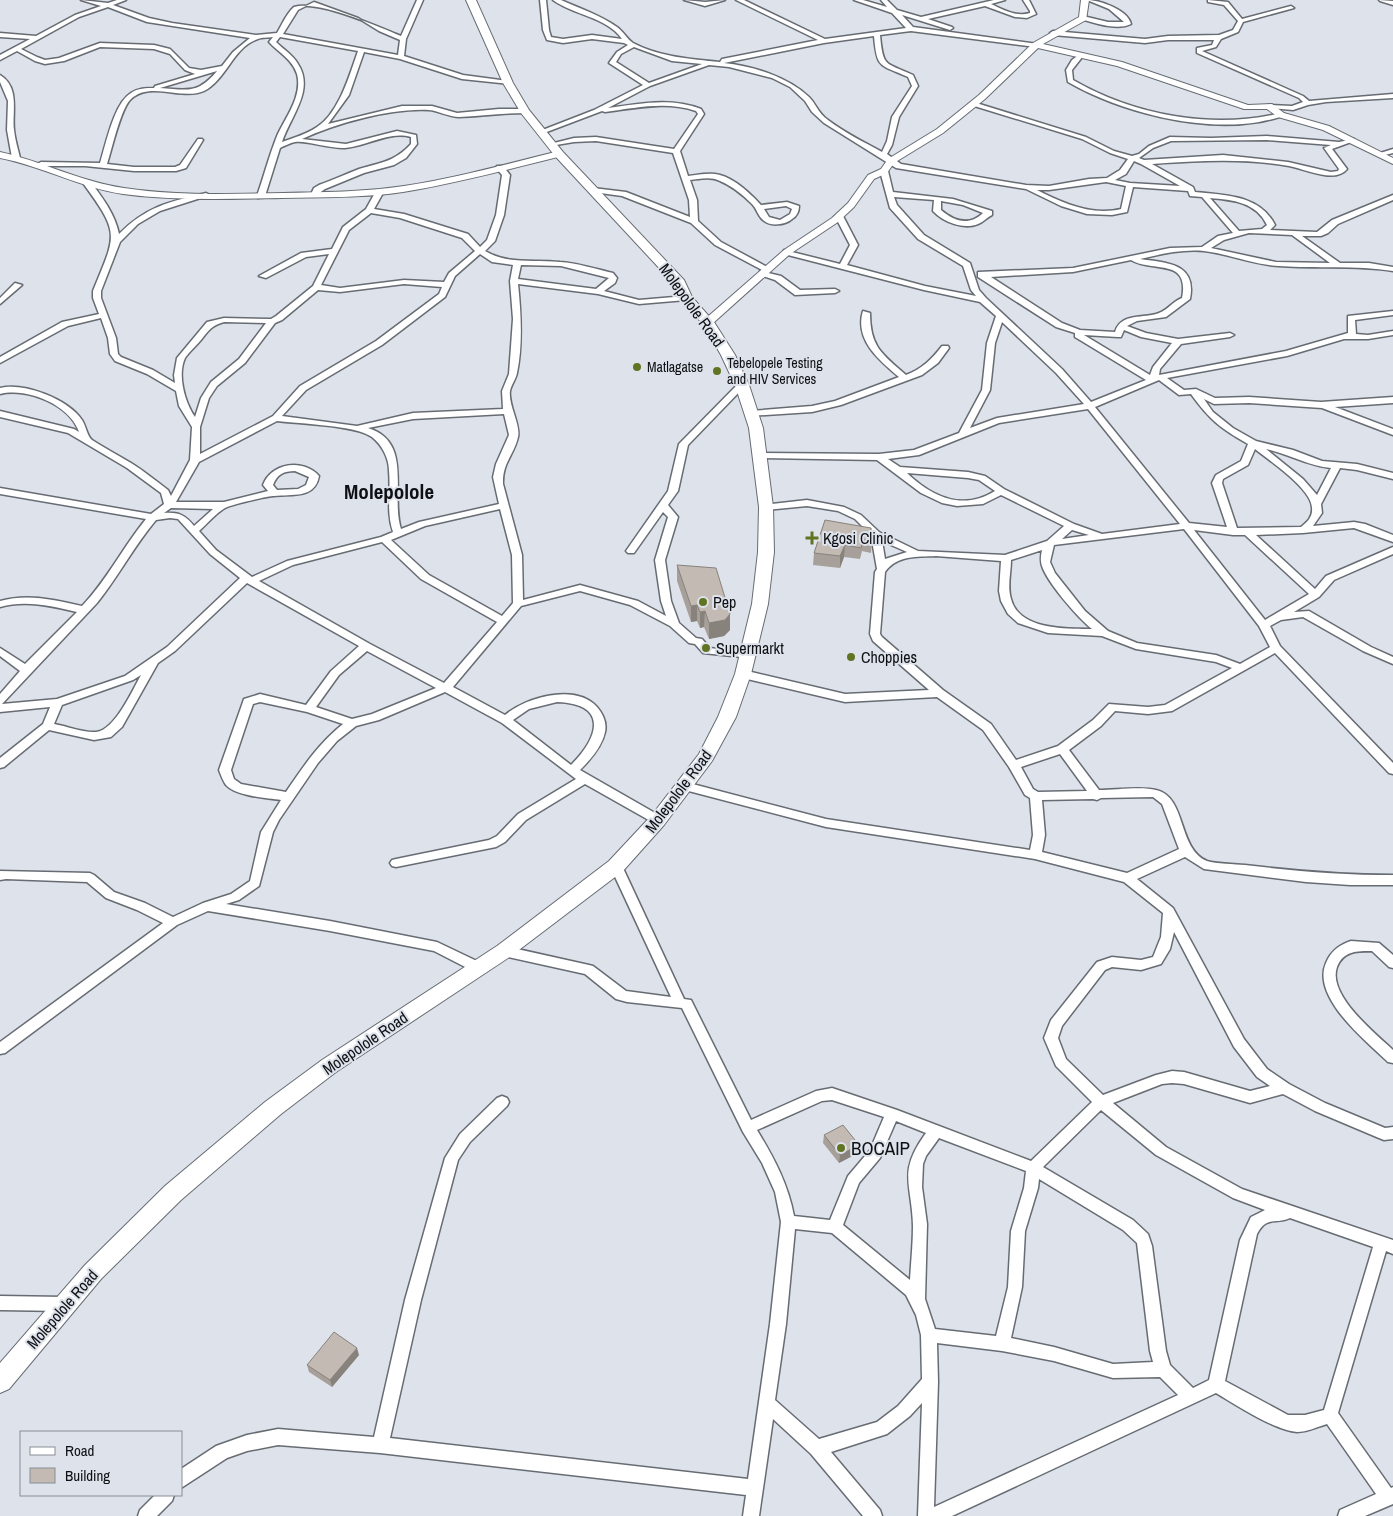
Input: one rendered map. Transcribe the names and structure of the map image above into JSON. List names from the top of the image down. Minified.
{"streets":{"main road":["Molepolole Road"]},"districts":["Molepolole"],"places":{"other":["Matlagatse","Tebelopele Testing and HIV Services","Pep","Supermarkt","Choppies","BOCAIP"],"health":["Kgosi Clinic"]},"legend":["Road","Building"]}
